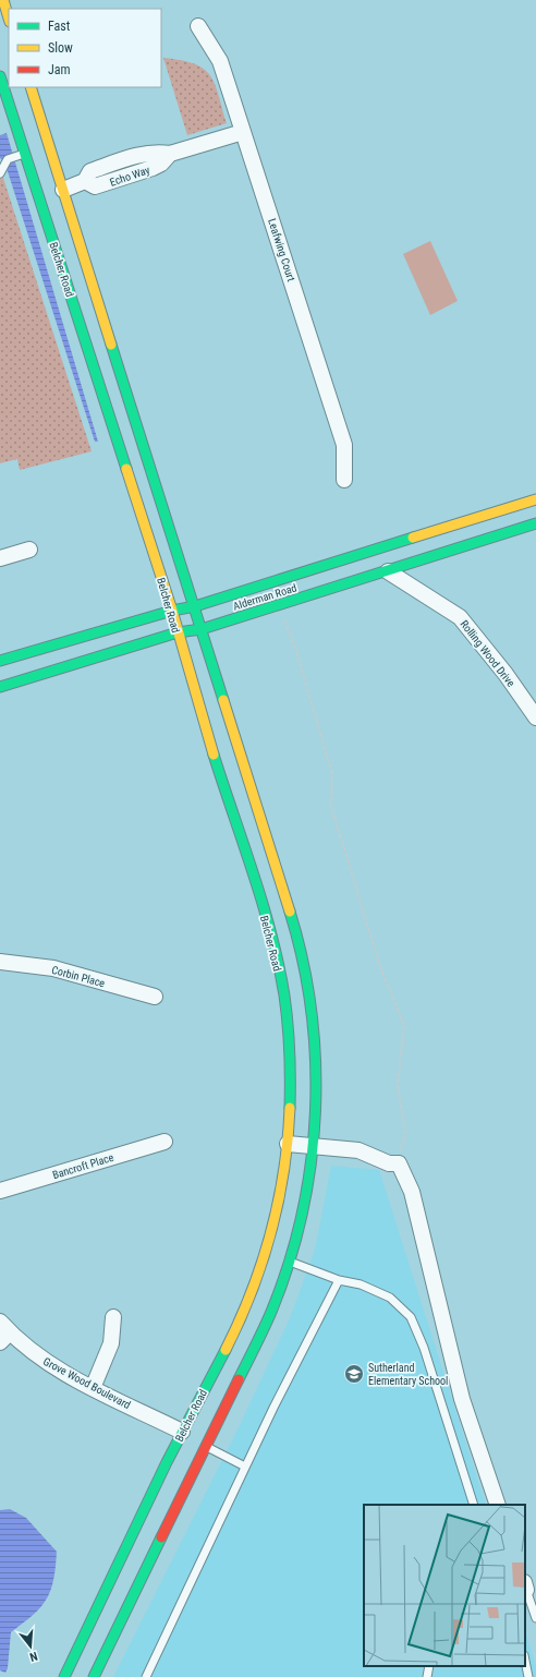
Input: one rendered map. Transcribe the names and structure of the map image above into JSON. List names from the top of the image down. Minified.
{"streets":{"main road":["Belcher Road","Alderman Road"],"street":["Echo Way","Leafwing Court","Rolling Wood Drive","Corbin Place","Bancroft Place","Grove Wood Boulevard"]},"crossings":[["Echo Way","Leafwing Court"],["Echo Way","Belcher Road"],["Belcher Road","Alderman Road"],["Belcher Road","Grove Wood Boulevard"],["Alderman Road","Rolling Wood Drive"]],"places":{"school or university":["Sutherland Elementary School"]},"legend":["Fast","Slow","Jam"],"north":"bottom"}
